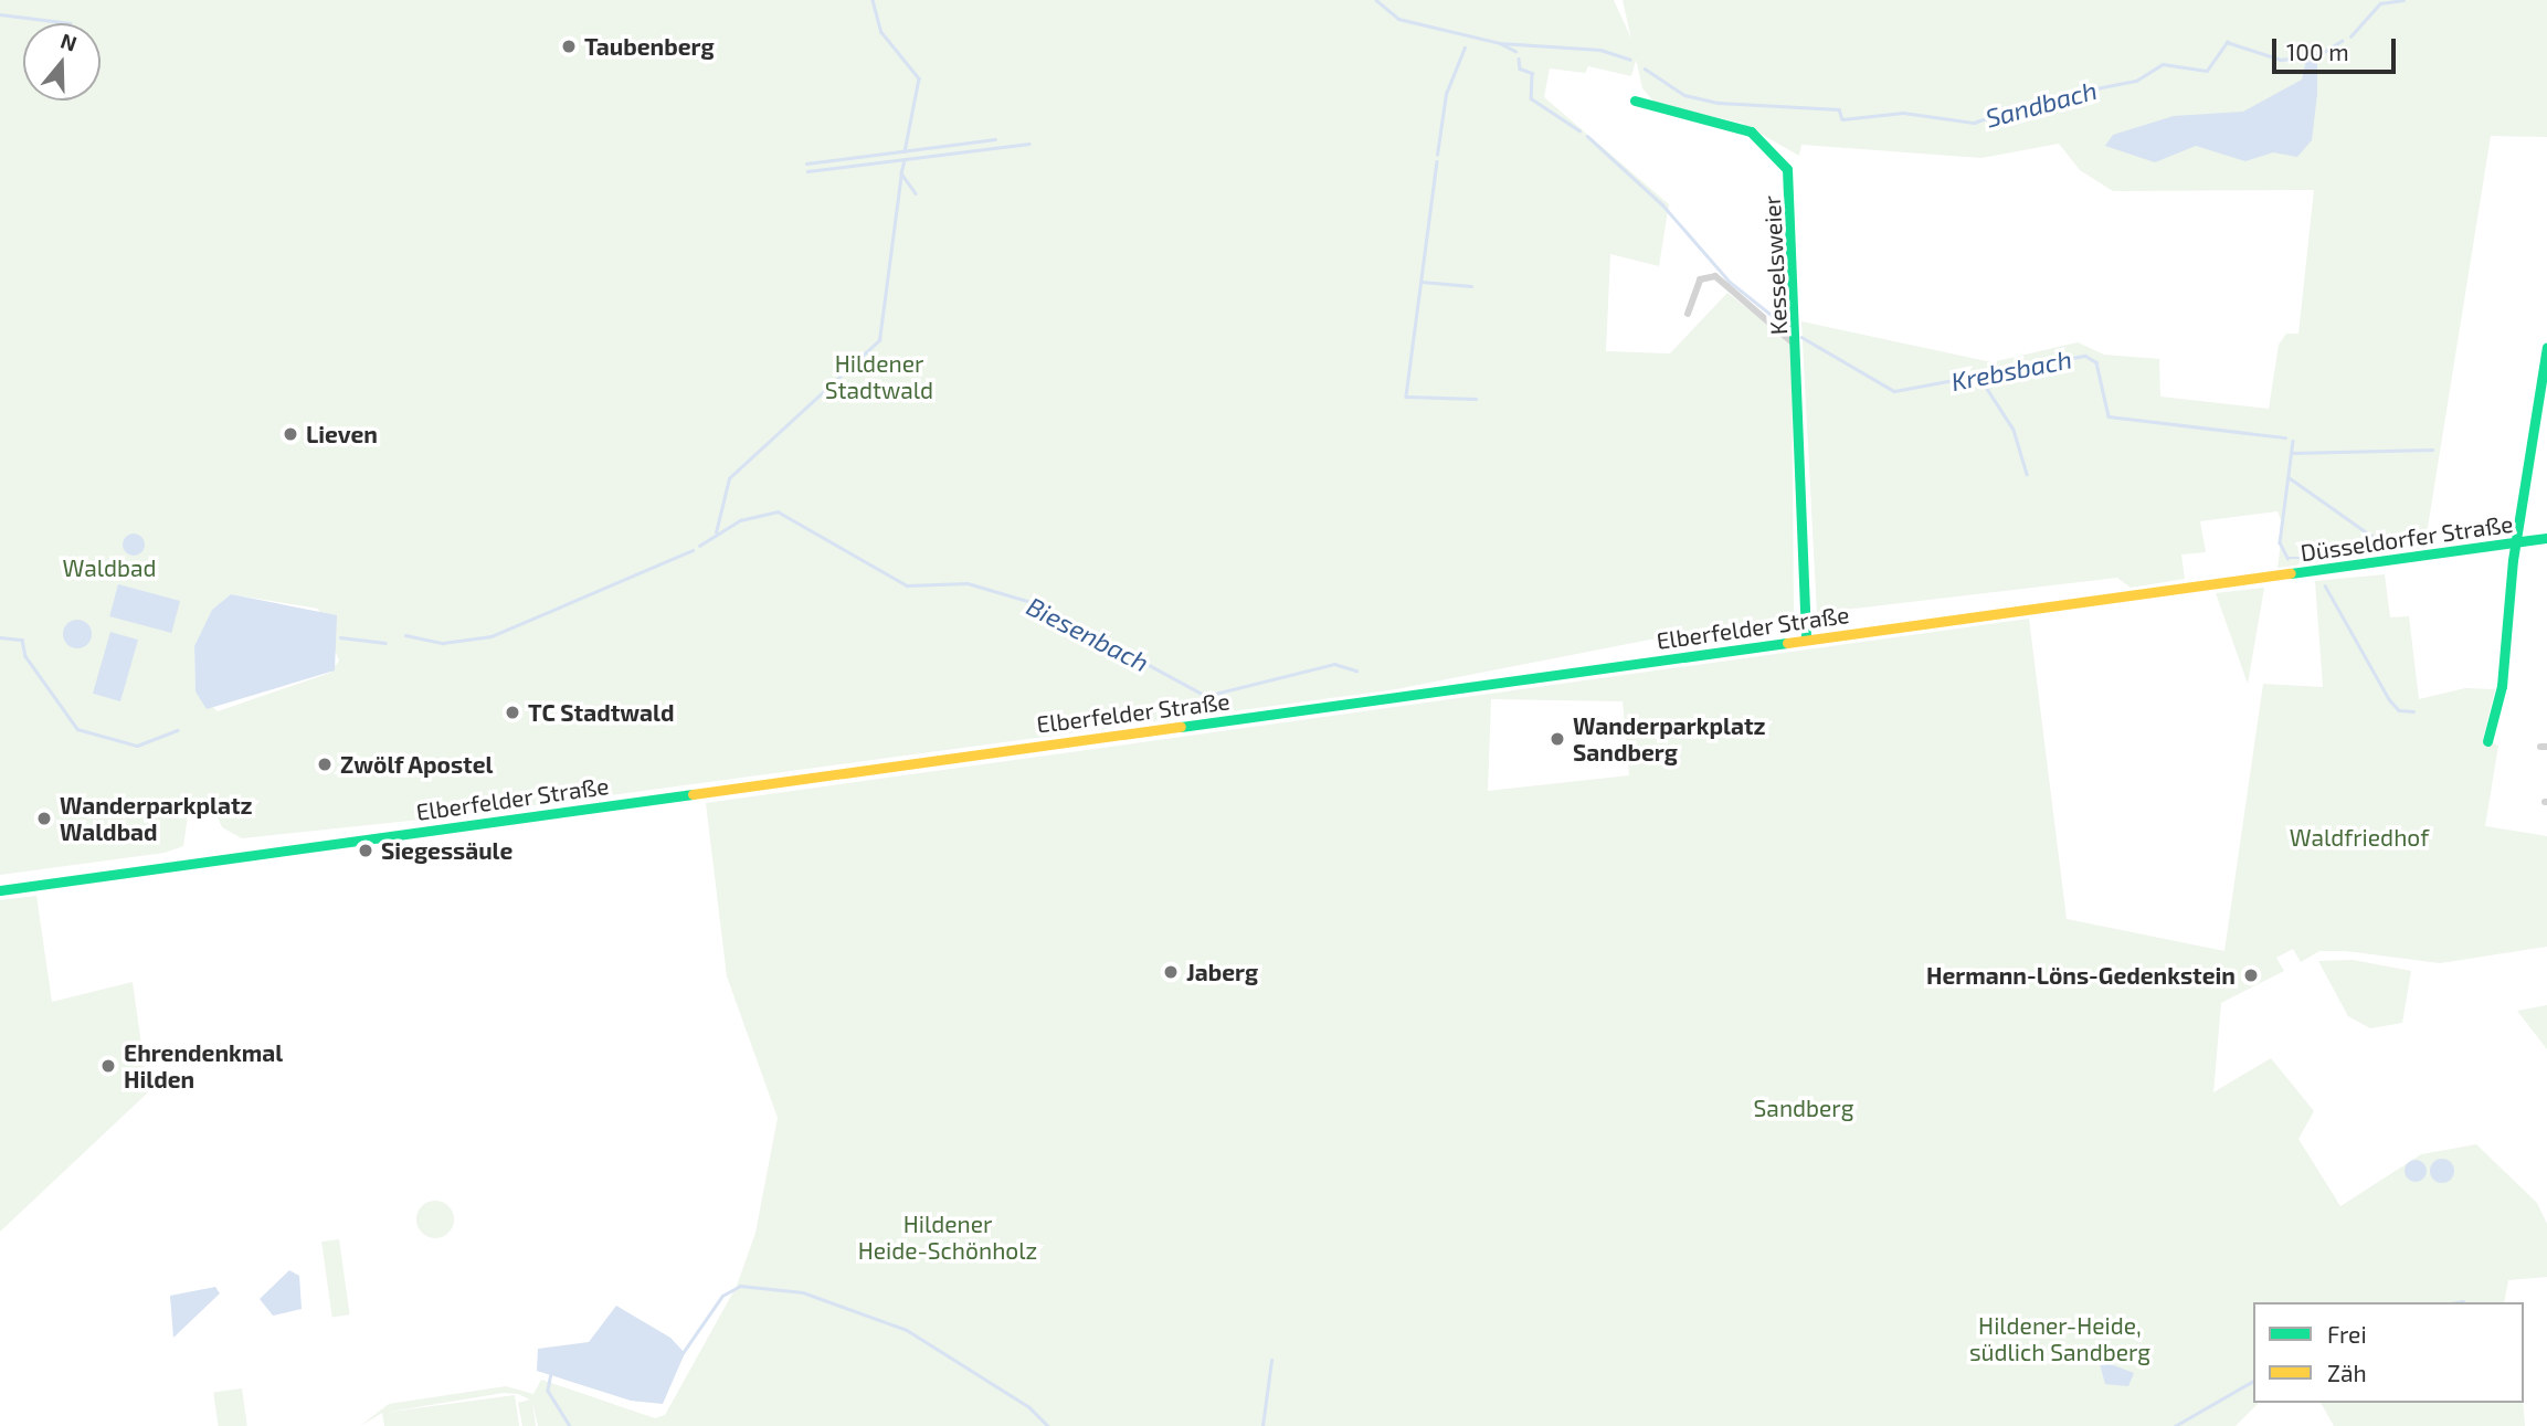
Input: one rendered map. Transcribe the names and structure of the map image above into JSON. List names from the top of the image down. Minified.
{"streets":{"main road":["Kesselsweier","Düsseldorfer Straße","Elberfelder Straße"]},"crossings":[["Kesselsweier","Elberfelder Straße"],["Düsseldorfer Straße","Elberfelder Straße"]],"water":["Sandbach","Krebsbach","Biesenbach"],"parks":["Hildener Stadtwald","Waldbad","Waldfriedhof","Sandberg","Hildener Heide-Schönholz","Hildener-Heide, südlich Sandberg"],"places":["Taubenberg","Lieven","TC Stadtwald","Wanderparkplatz Sandberg","Zwölf Apostel","Wanderparkplatz Waldbad","Siegessäule","Jaberg","Hermann-Löns-Gedenkstein","Ehrendenkmal Hilden"],"legend":["Frei","Zäh"],"scale_bar":"100 m","north":"top"}
